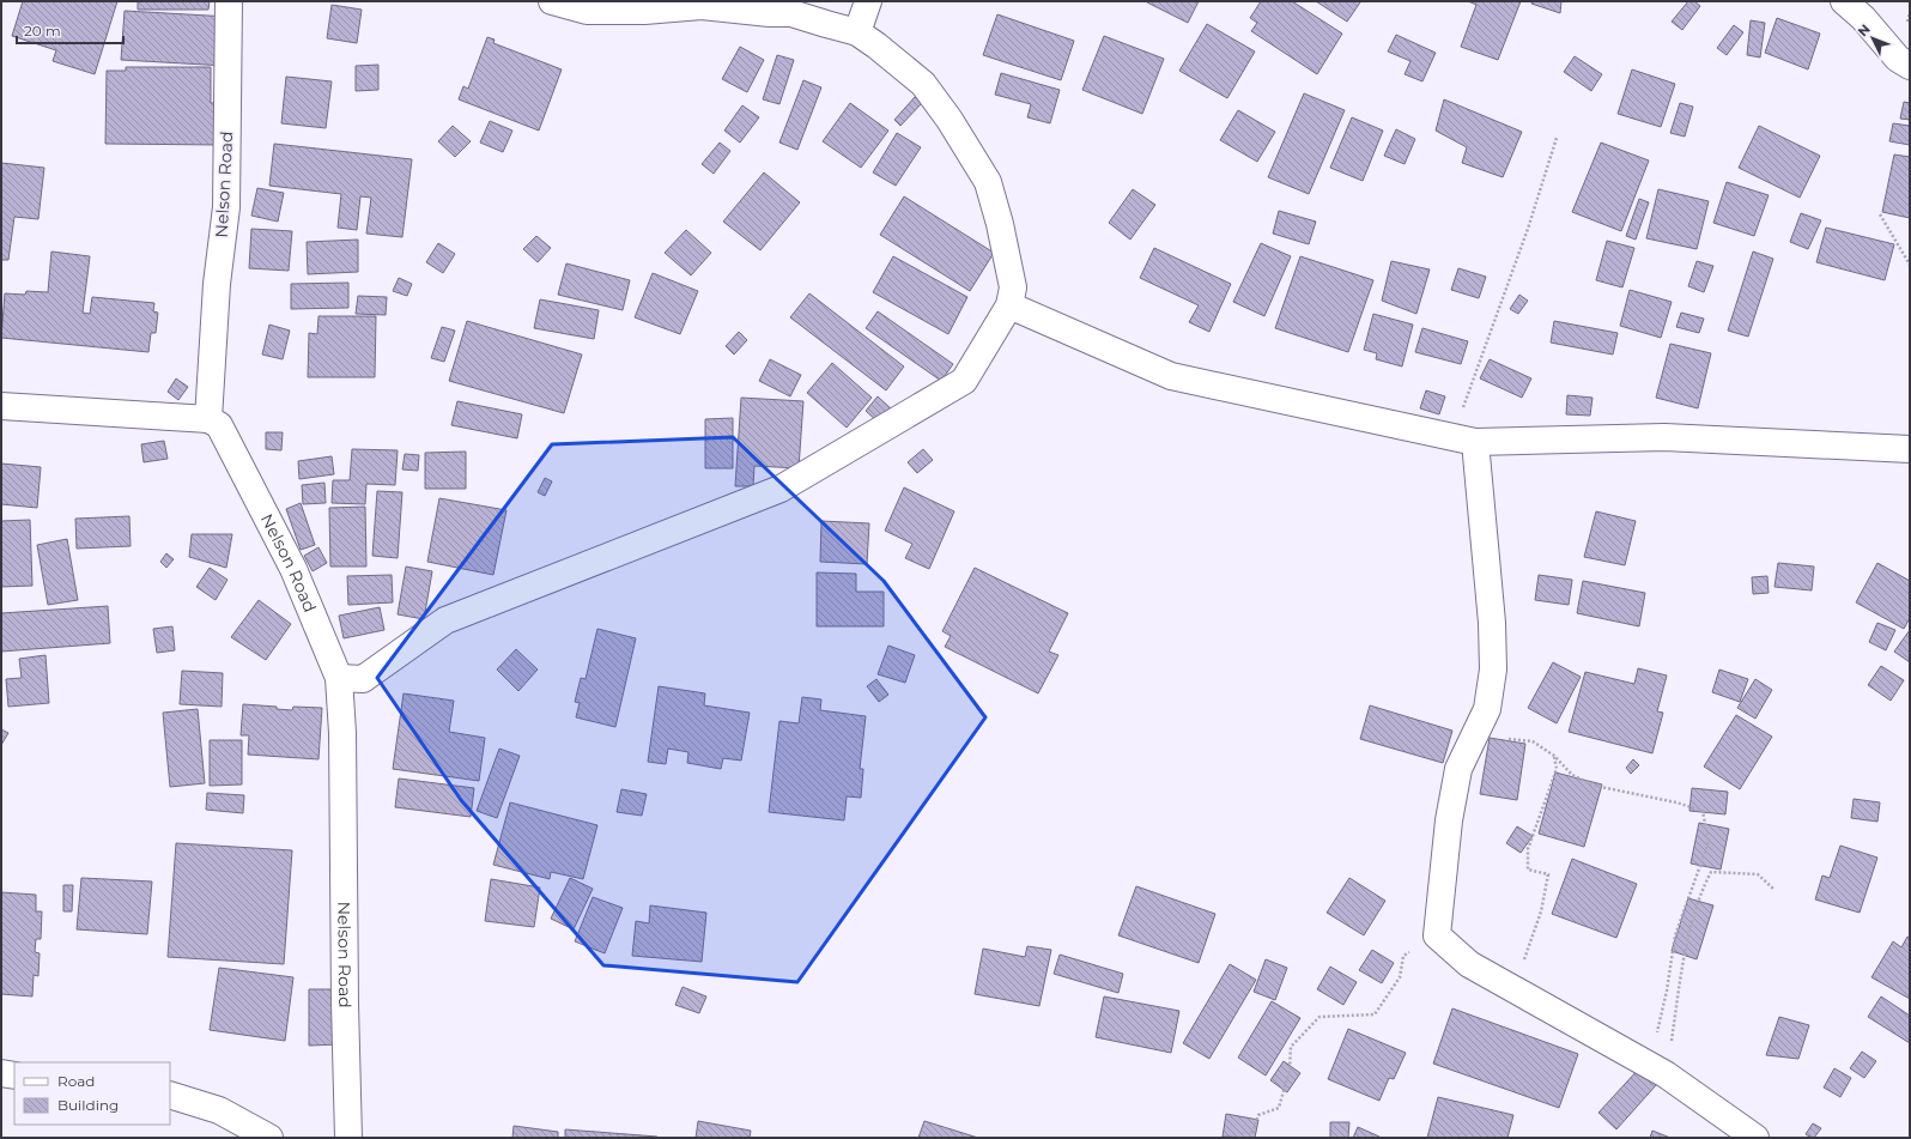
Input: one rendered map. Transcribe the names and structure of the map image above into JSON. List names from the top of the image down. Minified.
{"streets":{"street":["Nelson Road"]},"legend":["Road","Building"],"scale_bar":"20 m","north":"top left"}
